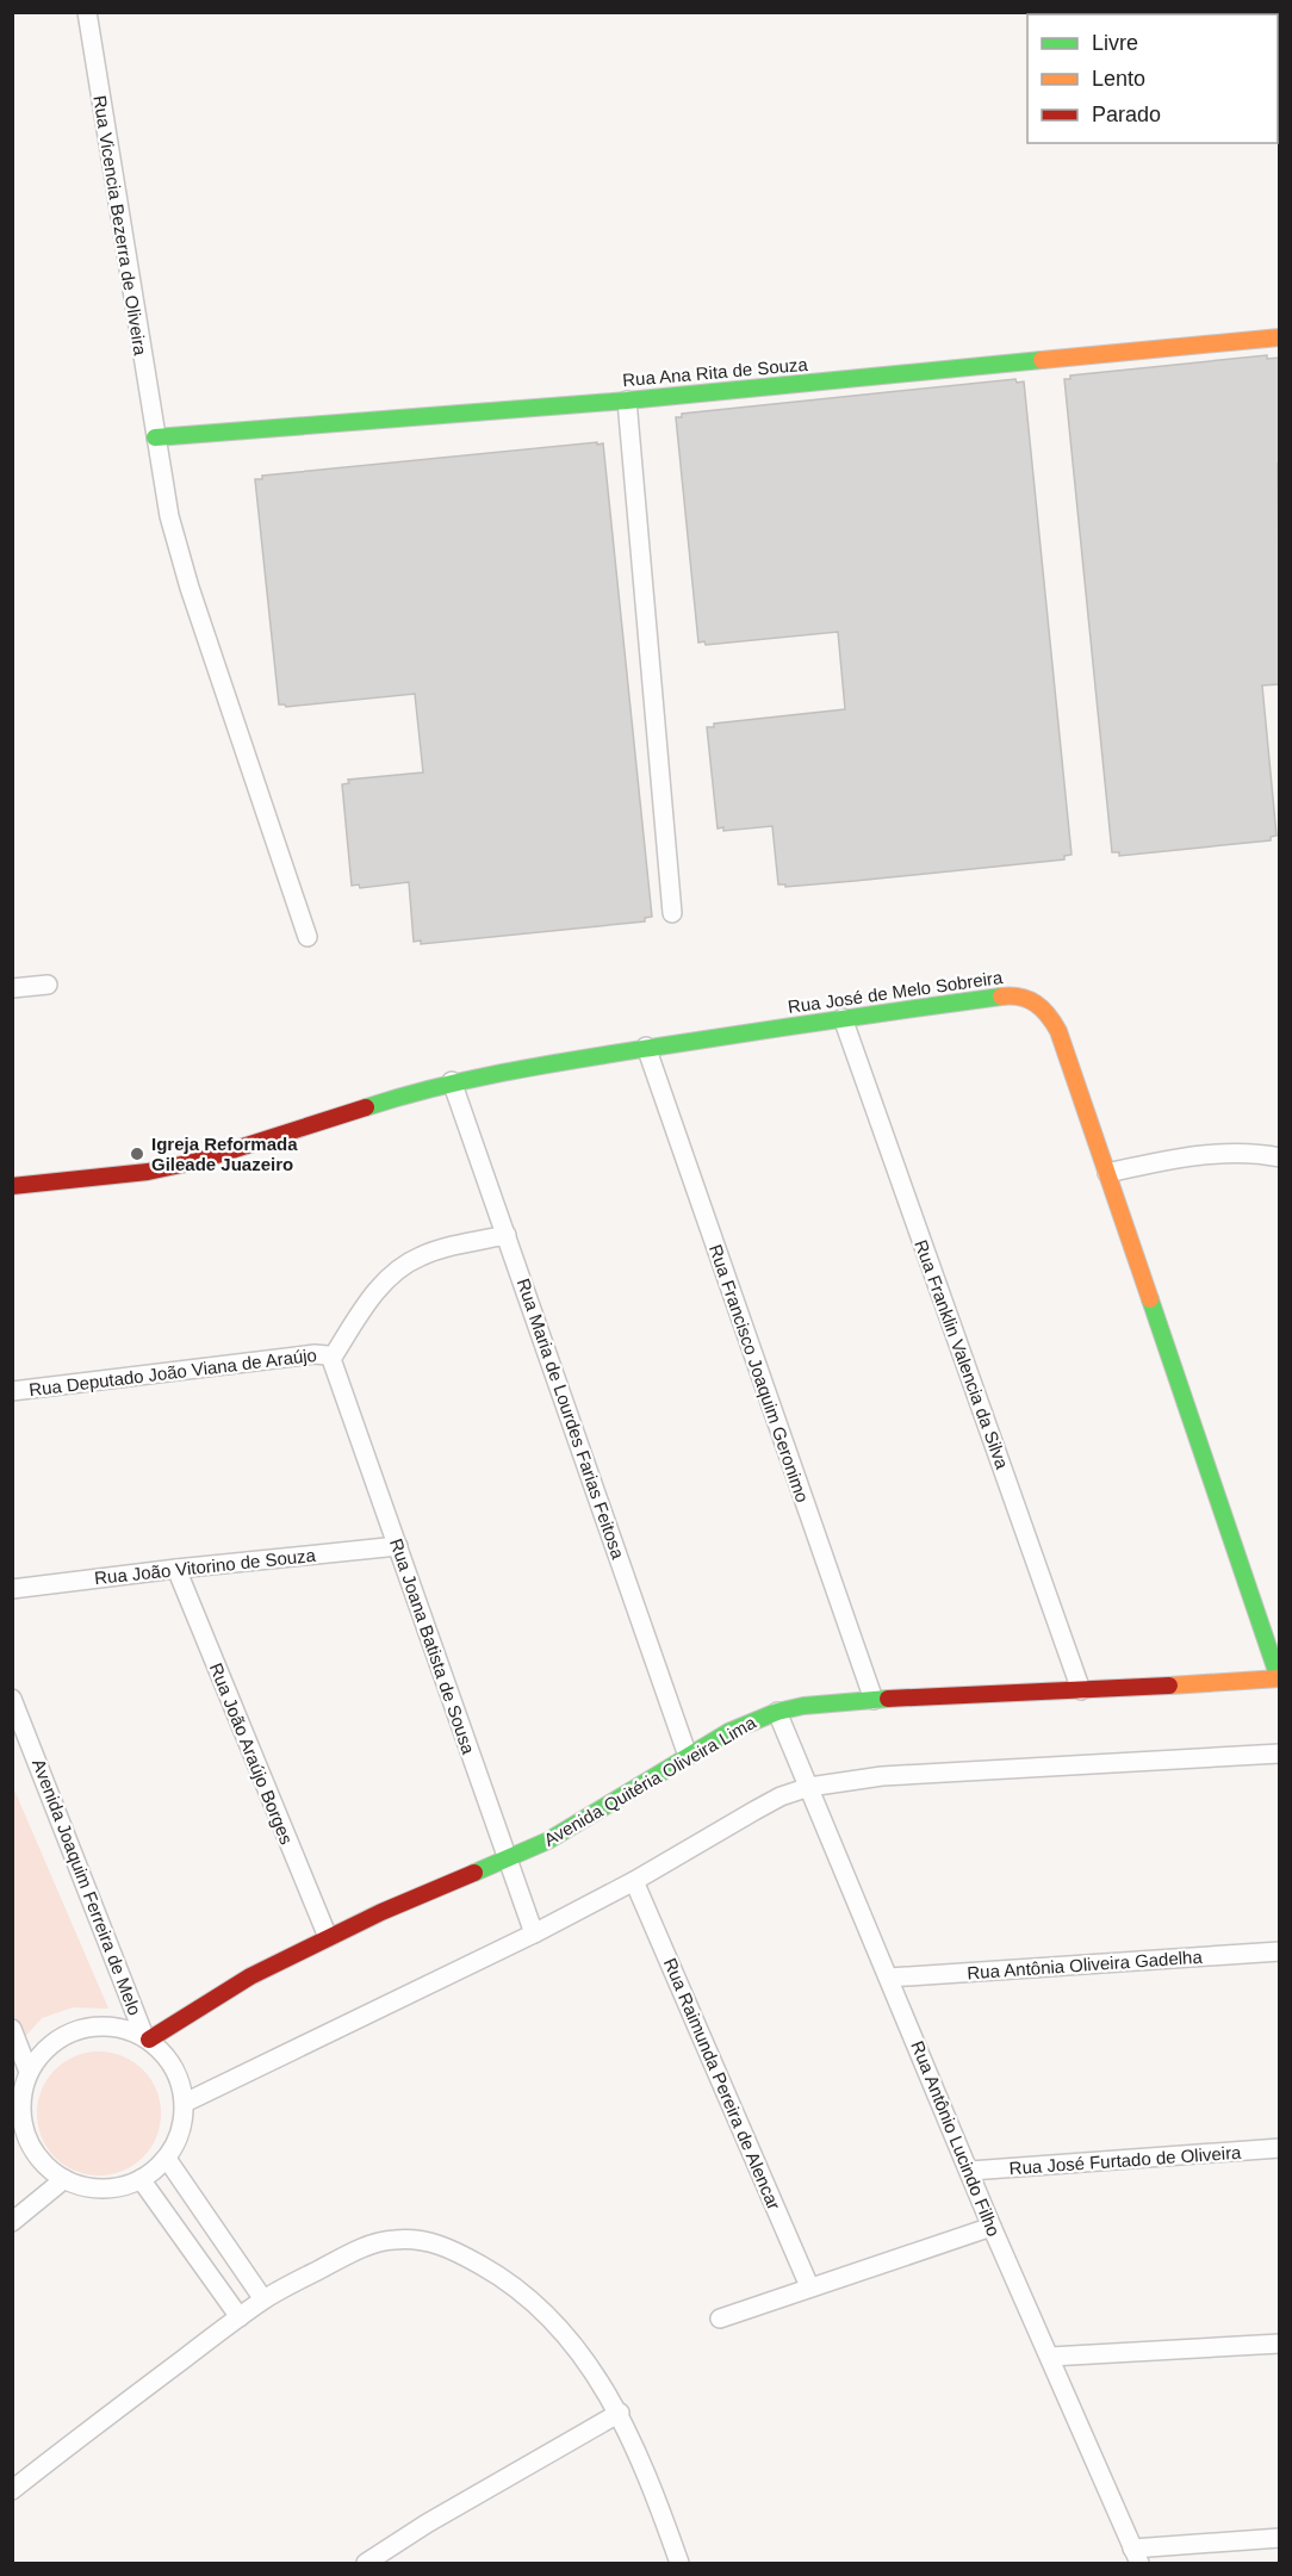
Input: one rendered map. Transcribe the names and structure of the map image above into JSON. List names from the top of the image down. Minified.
{"streets":{"street":["Rua Vicencia Bezerra de Oliveira","Rua Ana Rita de Souza","Rua José de Melo Sobreira","Rua Franklin Valencia da Silva","Rua Deputado João Viana de Araújo","Rua Francisco Joaquim Geronimo","Rua Maria de Lourdes Farias Feitosa","Rua João Vitorino de Souza","Rua Joana Batista de Sousa","Rua João Araújo Borges","Avenida Quitéria Oliveira Lima","Avenida Joaquim Ferreira de Melo","Rua Antônia Oliveira Gadelha","Rua Raimunda Pereira de Alencar","Rua Antônio Lucindo Filho","Rua José Furtado de Oliveira"]},"crossings":[["Rua Vicencia Bezerra de Oliveira","Rua Ana Rita de Souza"],["Rua José de Melo Sobreira","Rua Franklin Valencia da Silva"],["Rua José de Melo Sobreira","Rua Francisco Joaquim Geronimo"],["Rua José de Melo Sobreira","Rua Maria de Lourdes Farias Feitosa"],["Rua José de Melo Sobreira","Avenida Quitéria Oliveira Lima"],["Rua Franklin Valencia da Silva","Avenida Quitéria Oliveira Lima"],["Rua Deputado João Viana de Araújo","Rua Joana Batista de Sousa"],["Rua Francisco Joaquim Geronimo","Avenida Quitéria Oliveira Lima"],["Rua Maria de Lourdes Farias Feitosa","Avenida Quitéria Oliveira Lima"],["Rua João Vitorino de Souza","Rua Joana Batista de Sousa"],["Rua João Vitorino de Souza","Rua João Araújo Borges"],["Rua Joana Batista de Sousa","Avenida Quitéria Oliveira Lima"],["Rua João Araújo Borges","Avenida Quitéria Oliveira Lima"],["Avenida Quitéria Oliveira Lima","Avenida Joaquim Ferreira de Melo"],["Avenida Quitéria Oliveira Lima","Rua Antônio Lucindo Filho"],["Rua Antônia Oliveira Gadelha","Rua Antônio Lucindo Filho"],["Rua Antônio Lucindo Filho","Rua José Furtado de Oliveira"]],"places":["Igreja Reformada Gileade Juazeiro"],"legend":["Livre","Lento","Parado"]}
